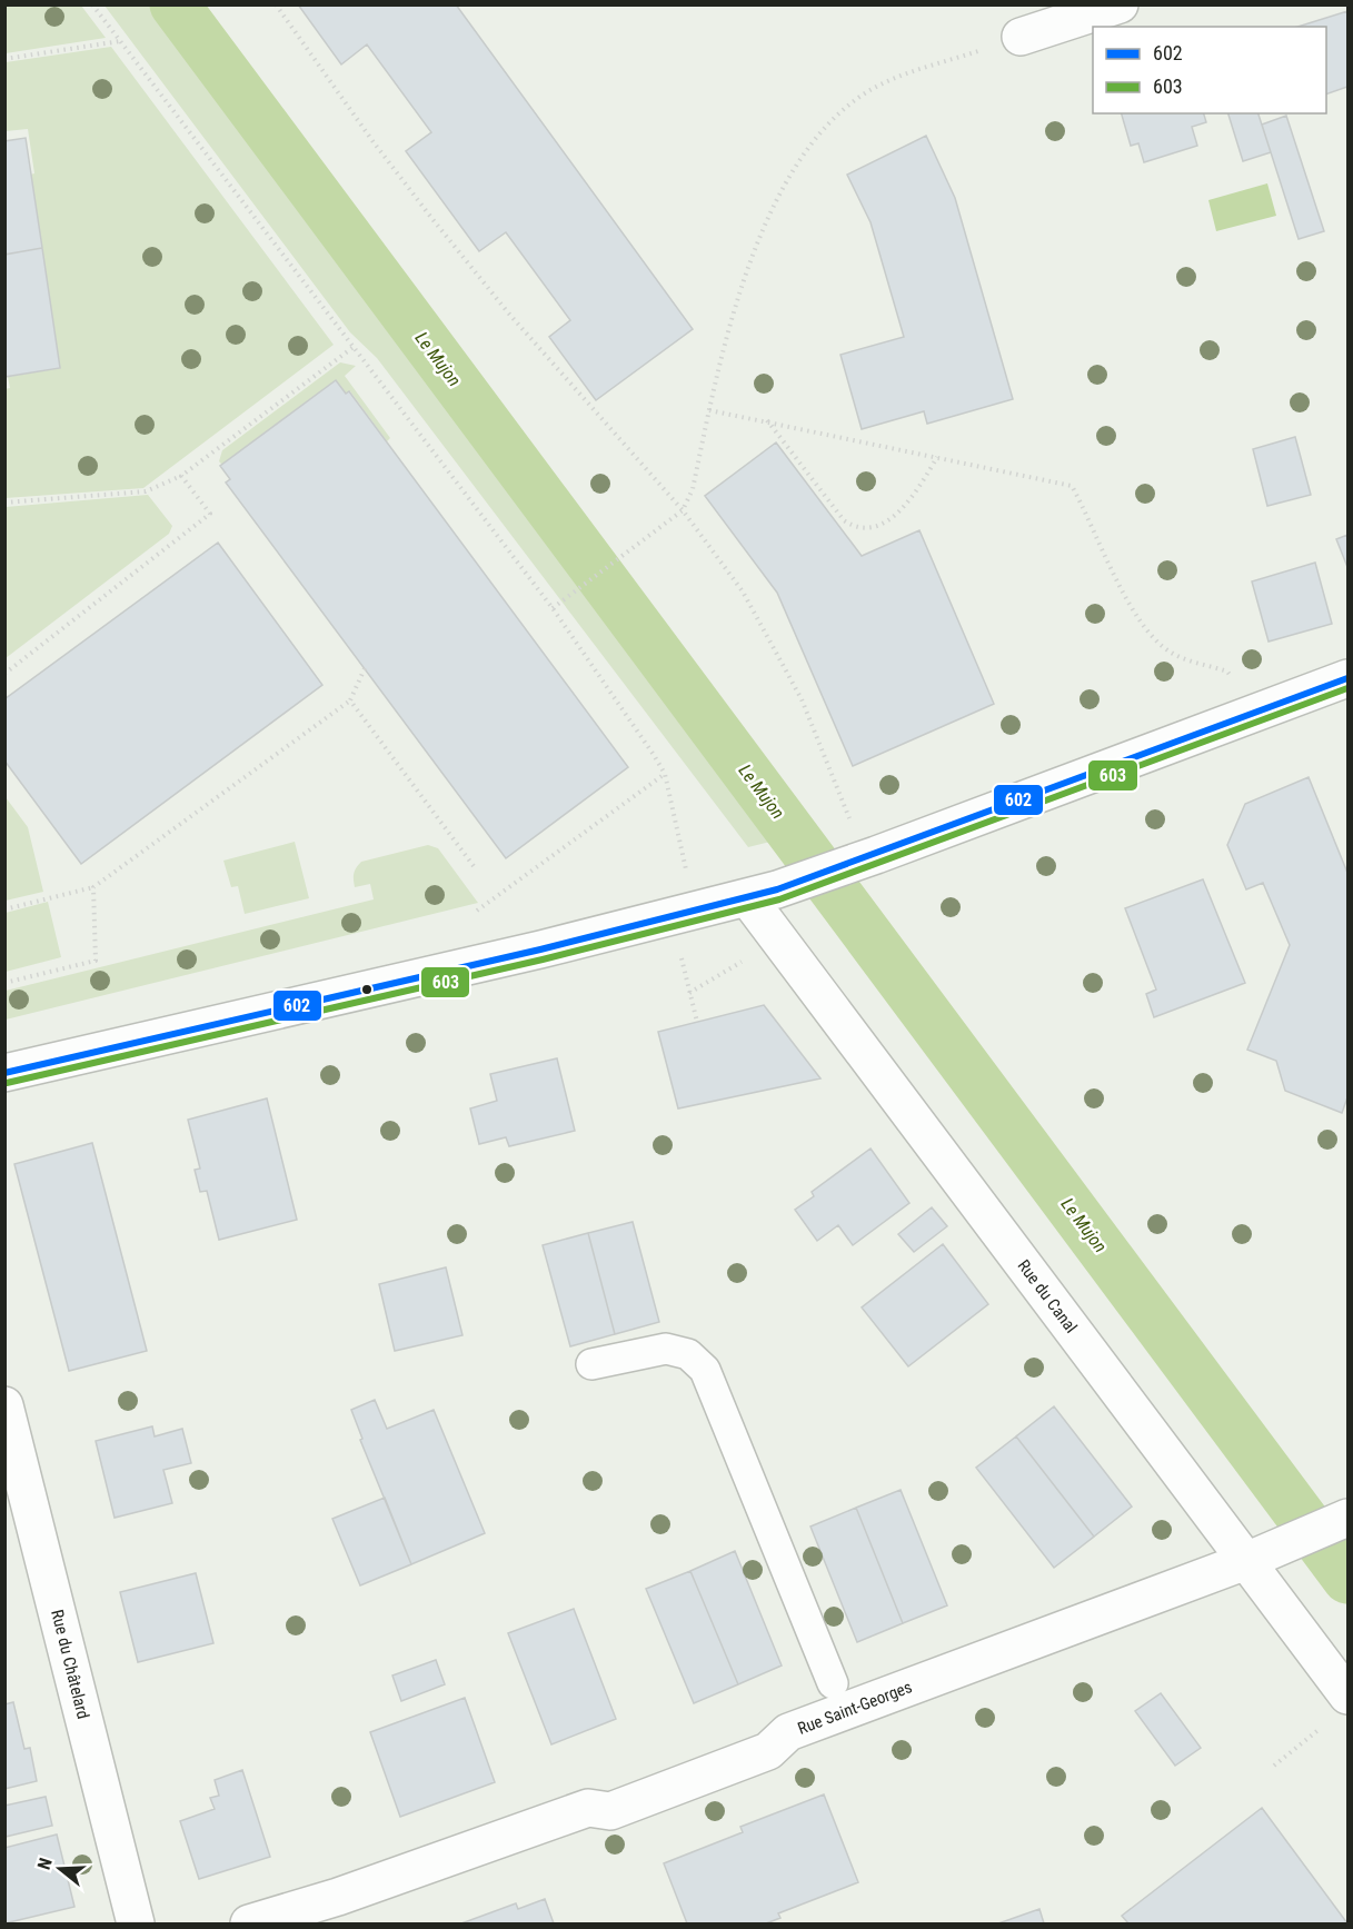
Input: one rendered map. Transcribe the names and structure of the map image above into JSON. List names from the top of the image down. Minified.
{"streets":{"street":["Rue du Canal","Rue du Châtelard","Rue Saint-Georges"]},"crossings":[["Rue du Canal","Rue Saint-Georges"]],"water":["Le Mujon"],"lines":["transit line 602","transit line 603"],"legend":["602","603"],"north":"left"}
